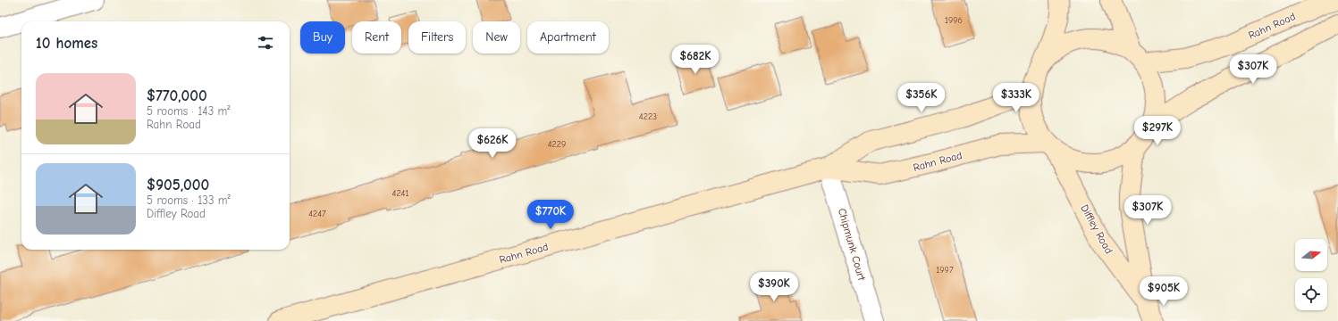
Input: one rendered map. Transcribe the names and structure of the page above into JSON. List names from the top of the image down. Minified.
{"streets":{"street":["Rahn Road","Diffley Road","Chipmunk Court"]},"crossings":[["Rahn Road","Diffley Road"],["Rahn Road","Chipmunk Court"]],"house_numbers":["1996","4223","4229","4241","4247","1997"],"north":"right","page":{"chip":["Buy","Rent","Filters","New","Apartment"],"heading":"10 homes","price":["$682K","$307K","$356K","$333K","$297K","$626K","$307K","$770K","$390K","$905K"],"list":[{"name":"$770,000","note":"5 rooms · 143 m² · Rahn Road"},{"name":"$905,000","note":"5 rooms · 133 m² · Diffley Road"}]}}
